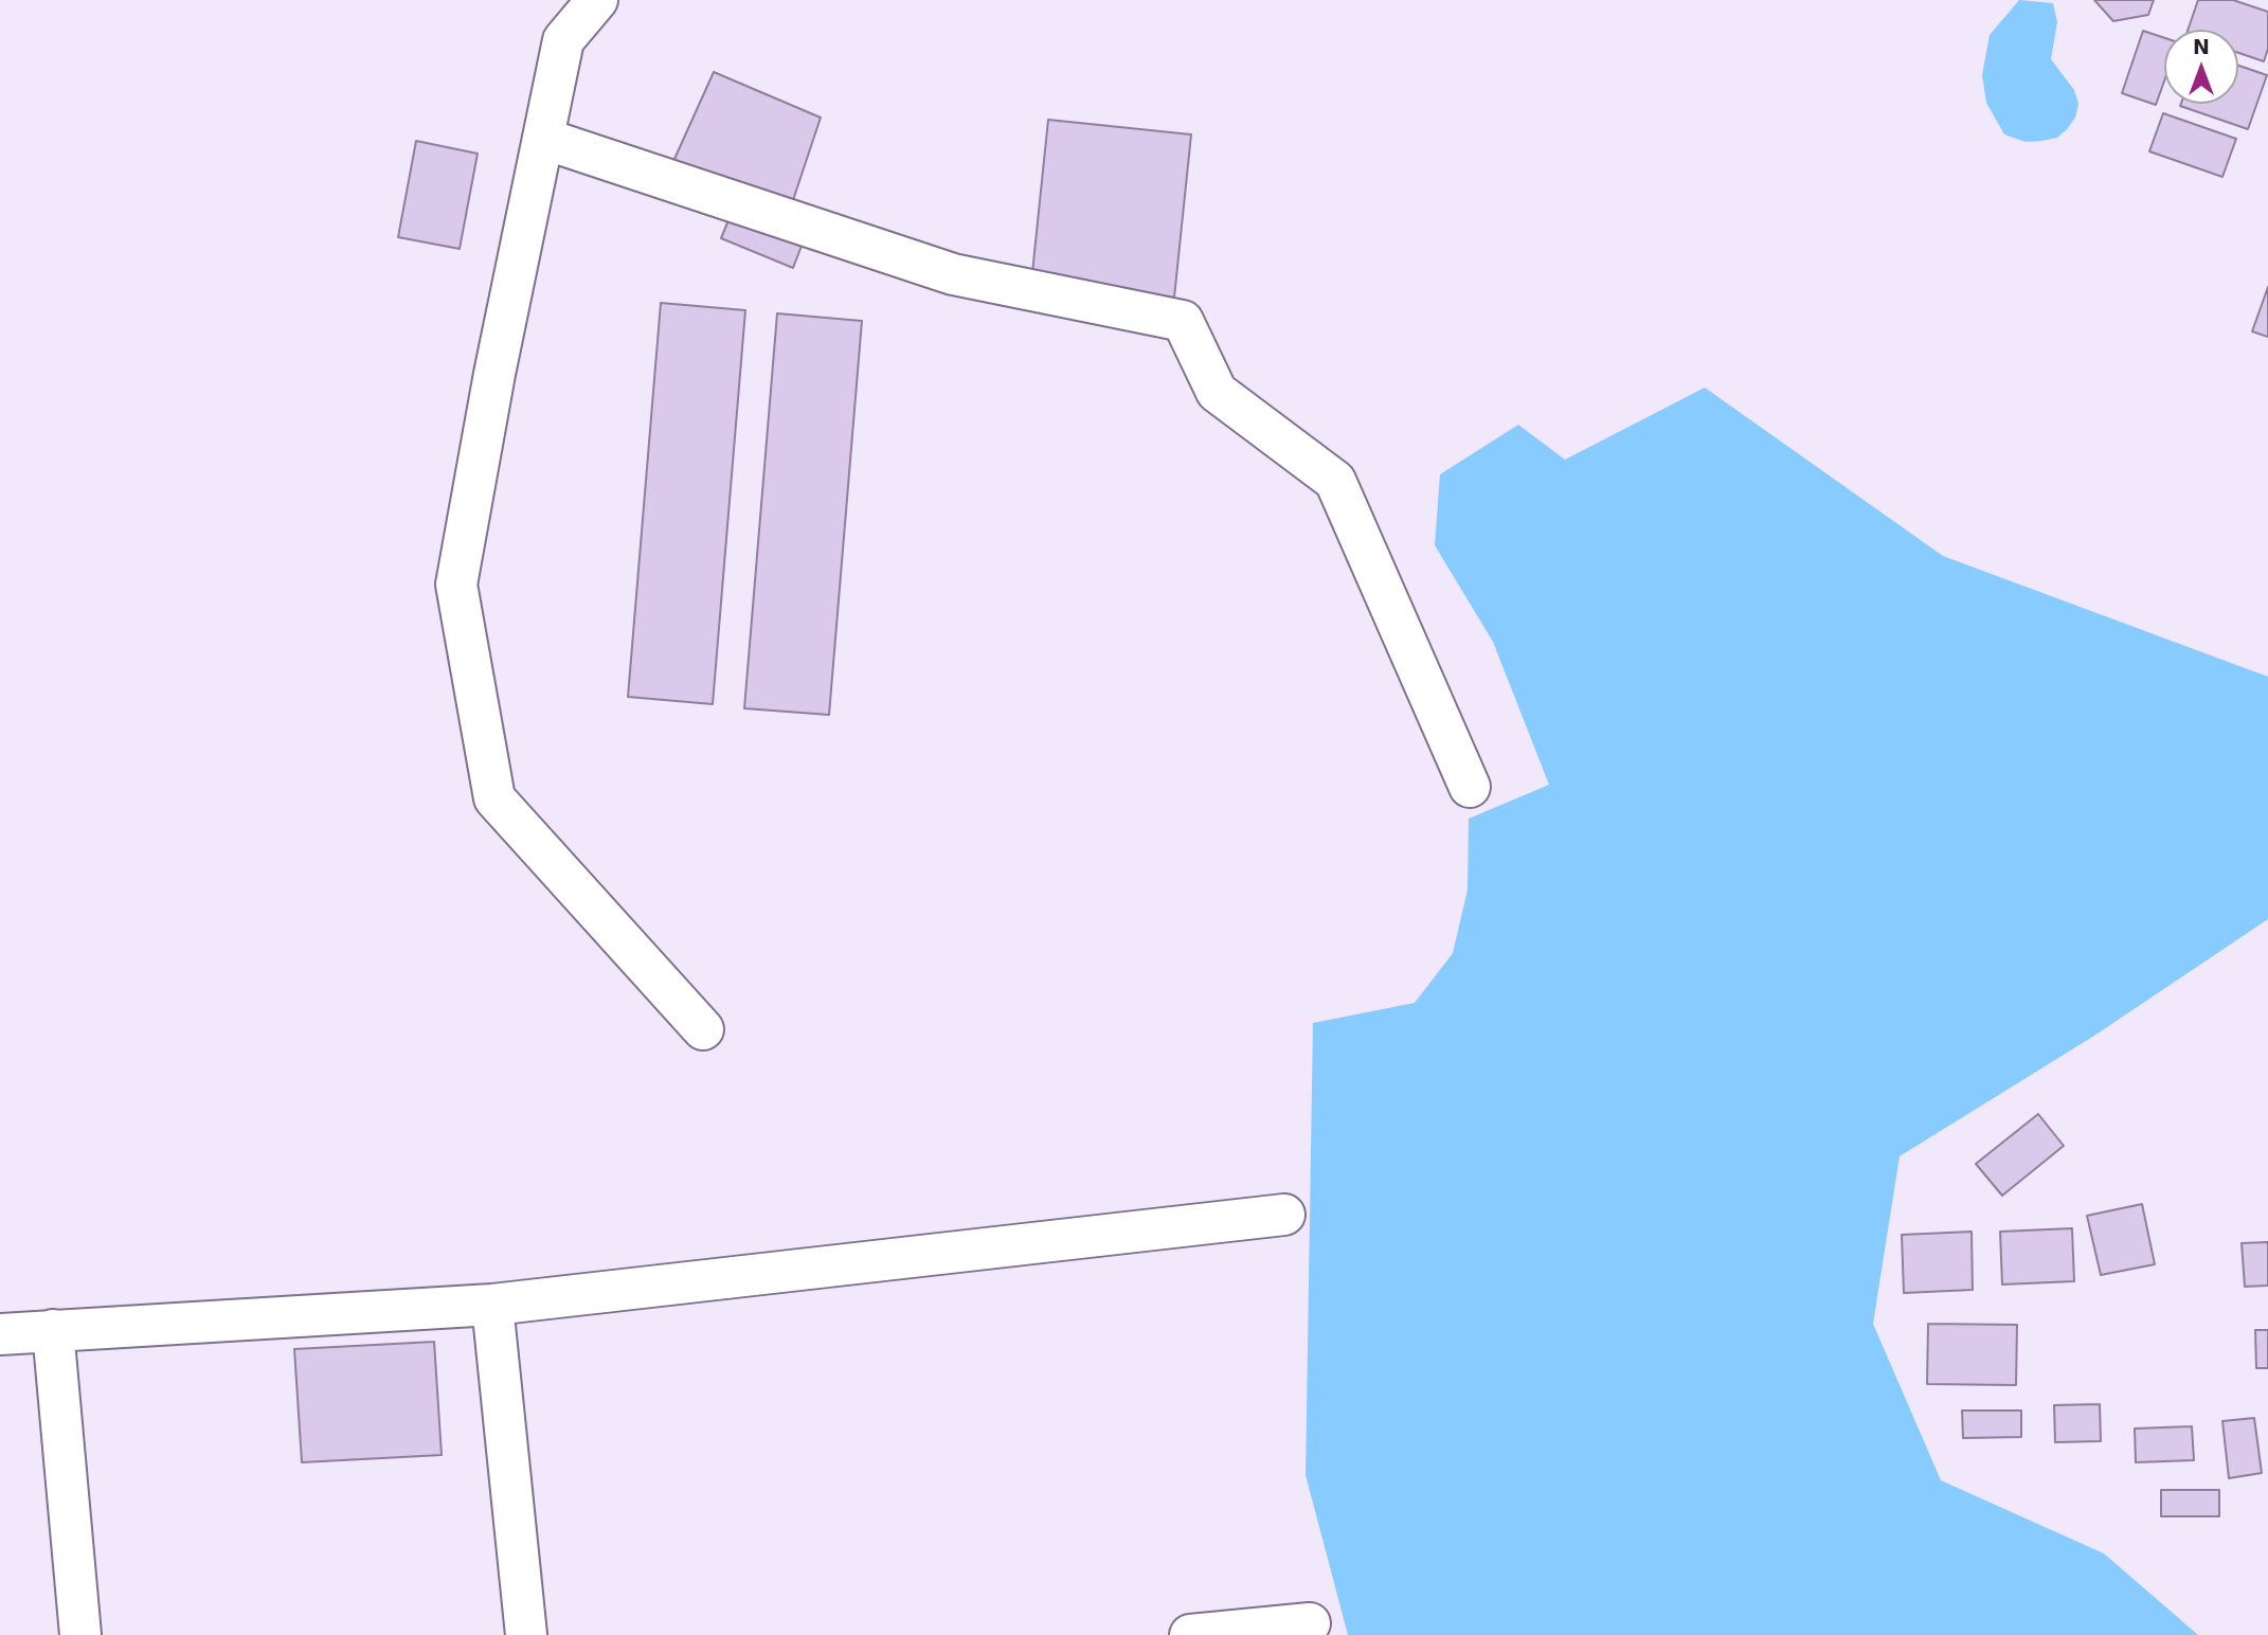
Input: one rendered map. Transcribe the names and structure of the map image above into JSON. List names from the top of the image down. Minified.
{"north":"top"}
